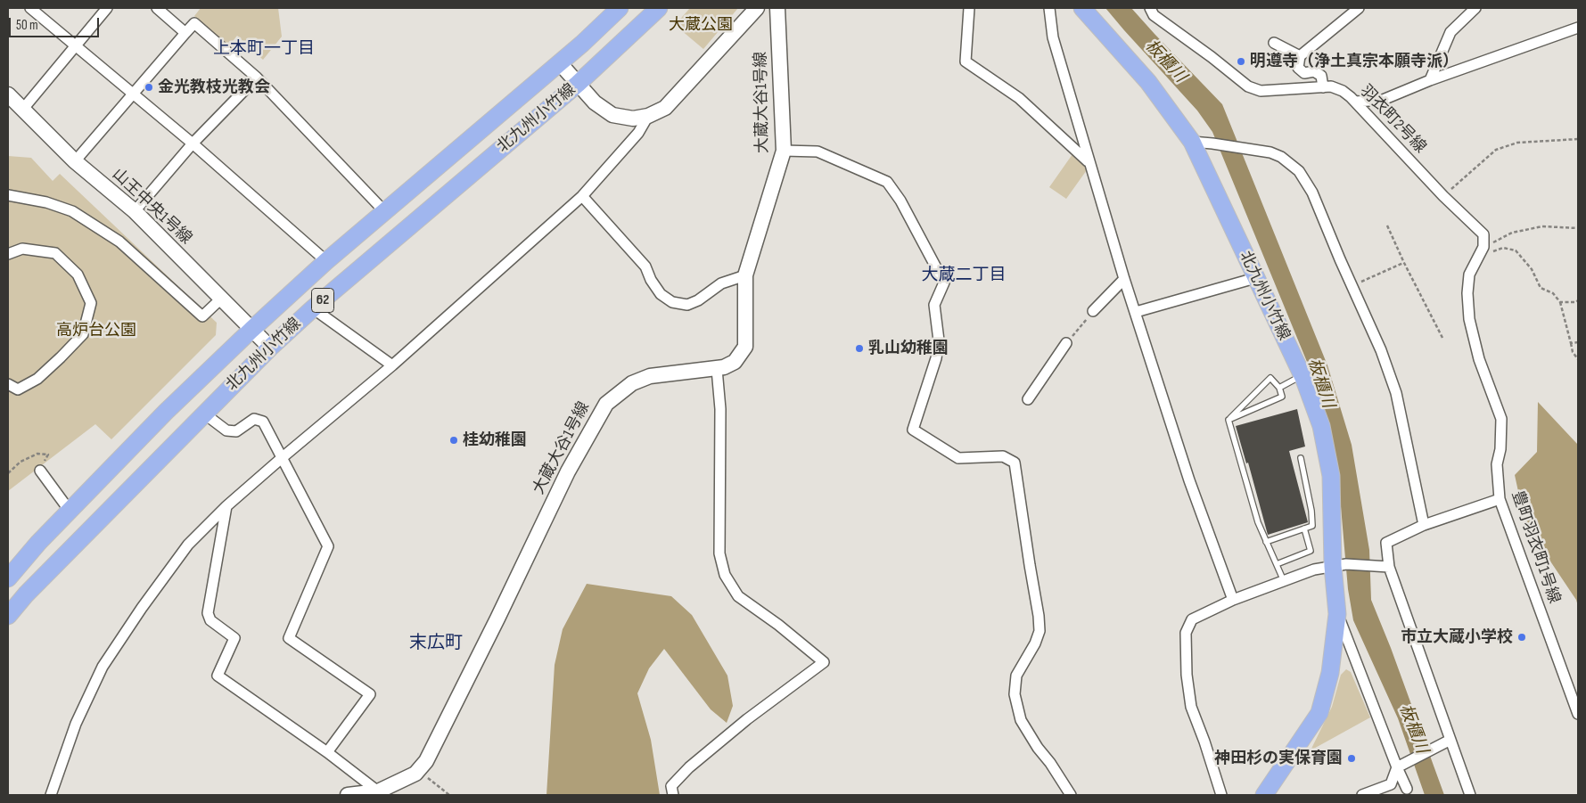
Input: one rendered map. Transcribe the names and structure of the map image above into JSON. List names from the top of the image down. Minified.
{"streets":{"main road":["北九州小竹線","62"],"street":["大蔵大谷1号線","羽衣町2号線","山王中央1号線","豊町羽衣町1号線"]},"crossings":[["北九州小竹線","山王中央1号線"]],"districts":["上本町一丁目","大蔵二丁目","末広町"],"water":["板櫃川"],"parks":["大蔵公園","高炉台公園"],"places":["明遵寺（浄土真宗本願寺派）","金光教枝光教会","乳山幼稚園","桂幼稚園","市立大蔵小学校","神田杉の実保育園"],"scale_bar":"50 m"}
